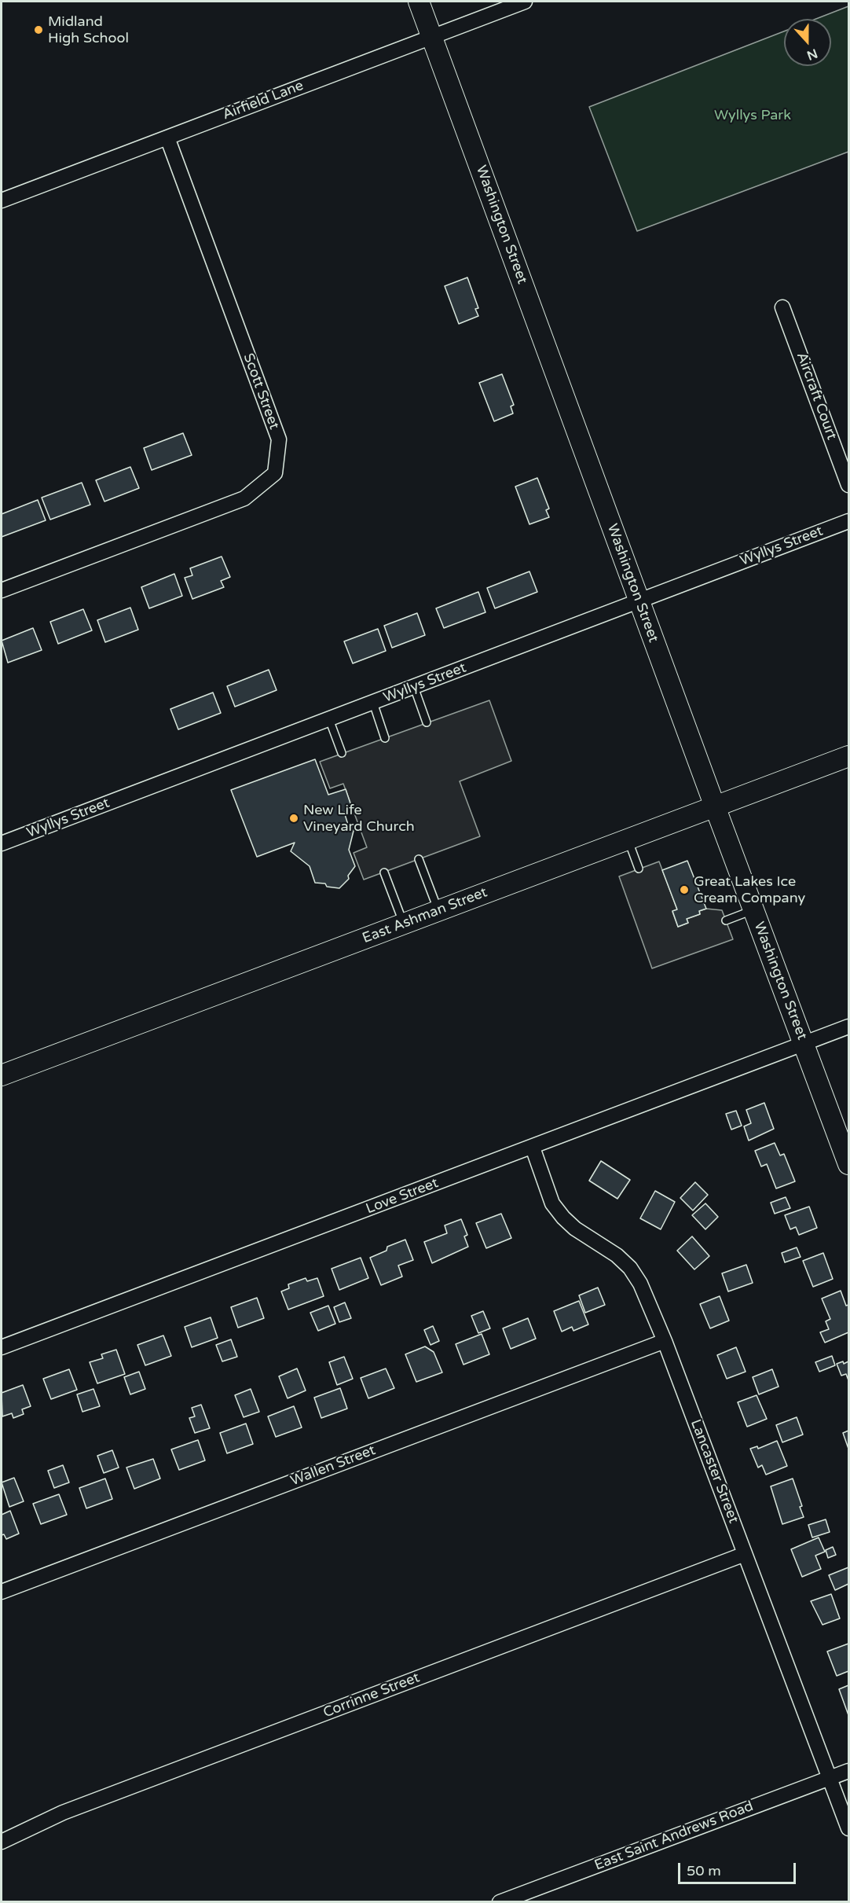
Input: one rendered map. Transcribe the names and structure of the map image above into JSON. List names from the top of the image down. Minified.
{"streets":{"street":["Airfield Lane","Washington Street","Scott Street","Aircraft Court","Wyllys Street","East Ashman Street","Love Street","Wallen Street","Lancaster Street","Corrinne Street","East Saint Andrews Road"]},"crossings":[["Airfield Lane","Washington Street"],["Airfield Lane","Scott Street"],["Washington Street","Wyllys Street"],["Washington Street","East Ashman Street"],["Washington Street","Love Street"],["Love Street","Lancaster Street"],["Wallen Street","Lancaster Street"],["Lancaster Street","Corrinne Street"],["Lancaster Street","East Saint Andrews Road"]],"parks":["Wyllys Park"],"places":["Midland High School","New Life Vineyard Church","Great Lakes Ice Cream Company"],"scale_bar":"50 m","north":"bottom"}
